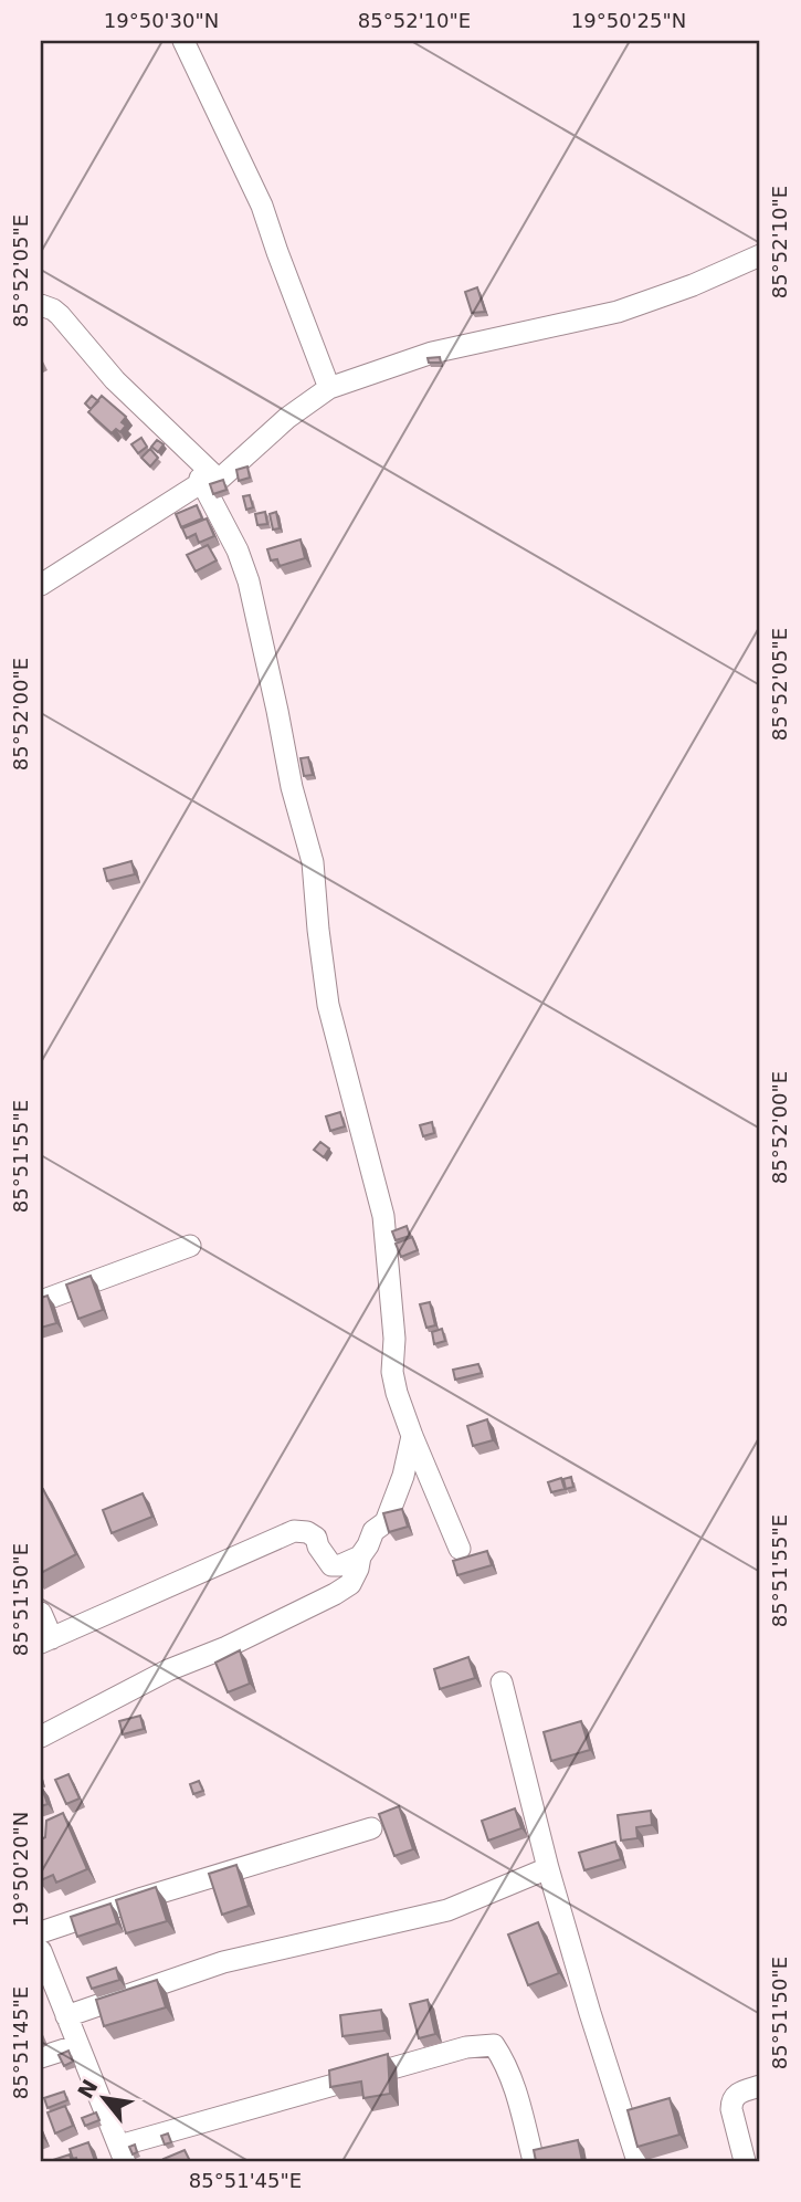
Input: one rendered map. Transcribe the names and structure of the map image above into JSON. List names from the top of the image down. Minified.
{"north":"top left","coordinates":["19°50'30\"N","85°52'10\"E","19°50'25\"N","85°52'05\"E","85°52'00\"E","85°51'55\"E","85°51'50\"E","19°50'20\"N","85°51'45\"E"]}
